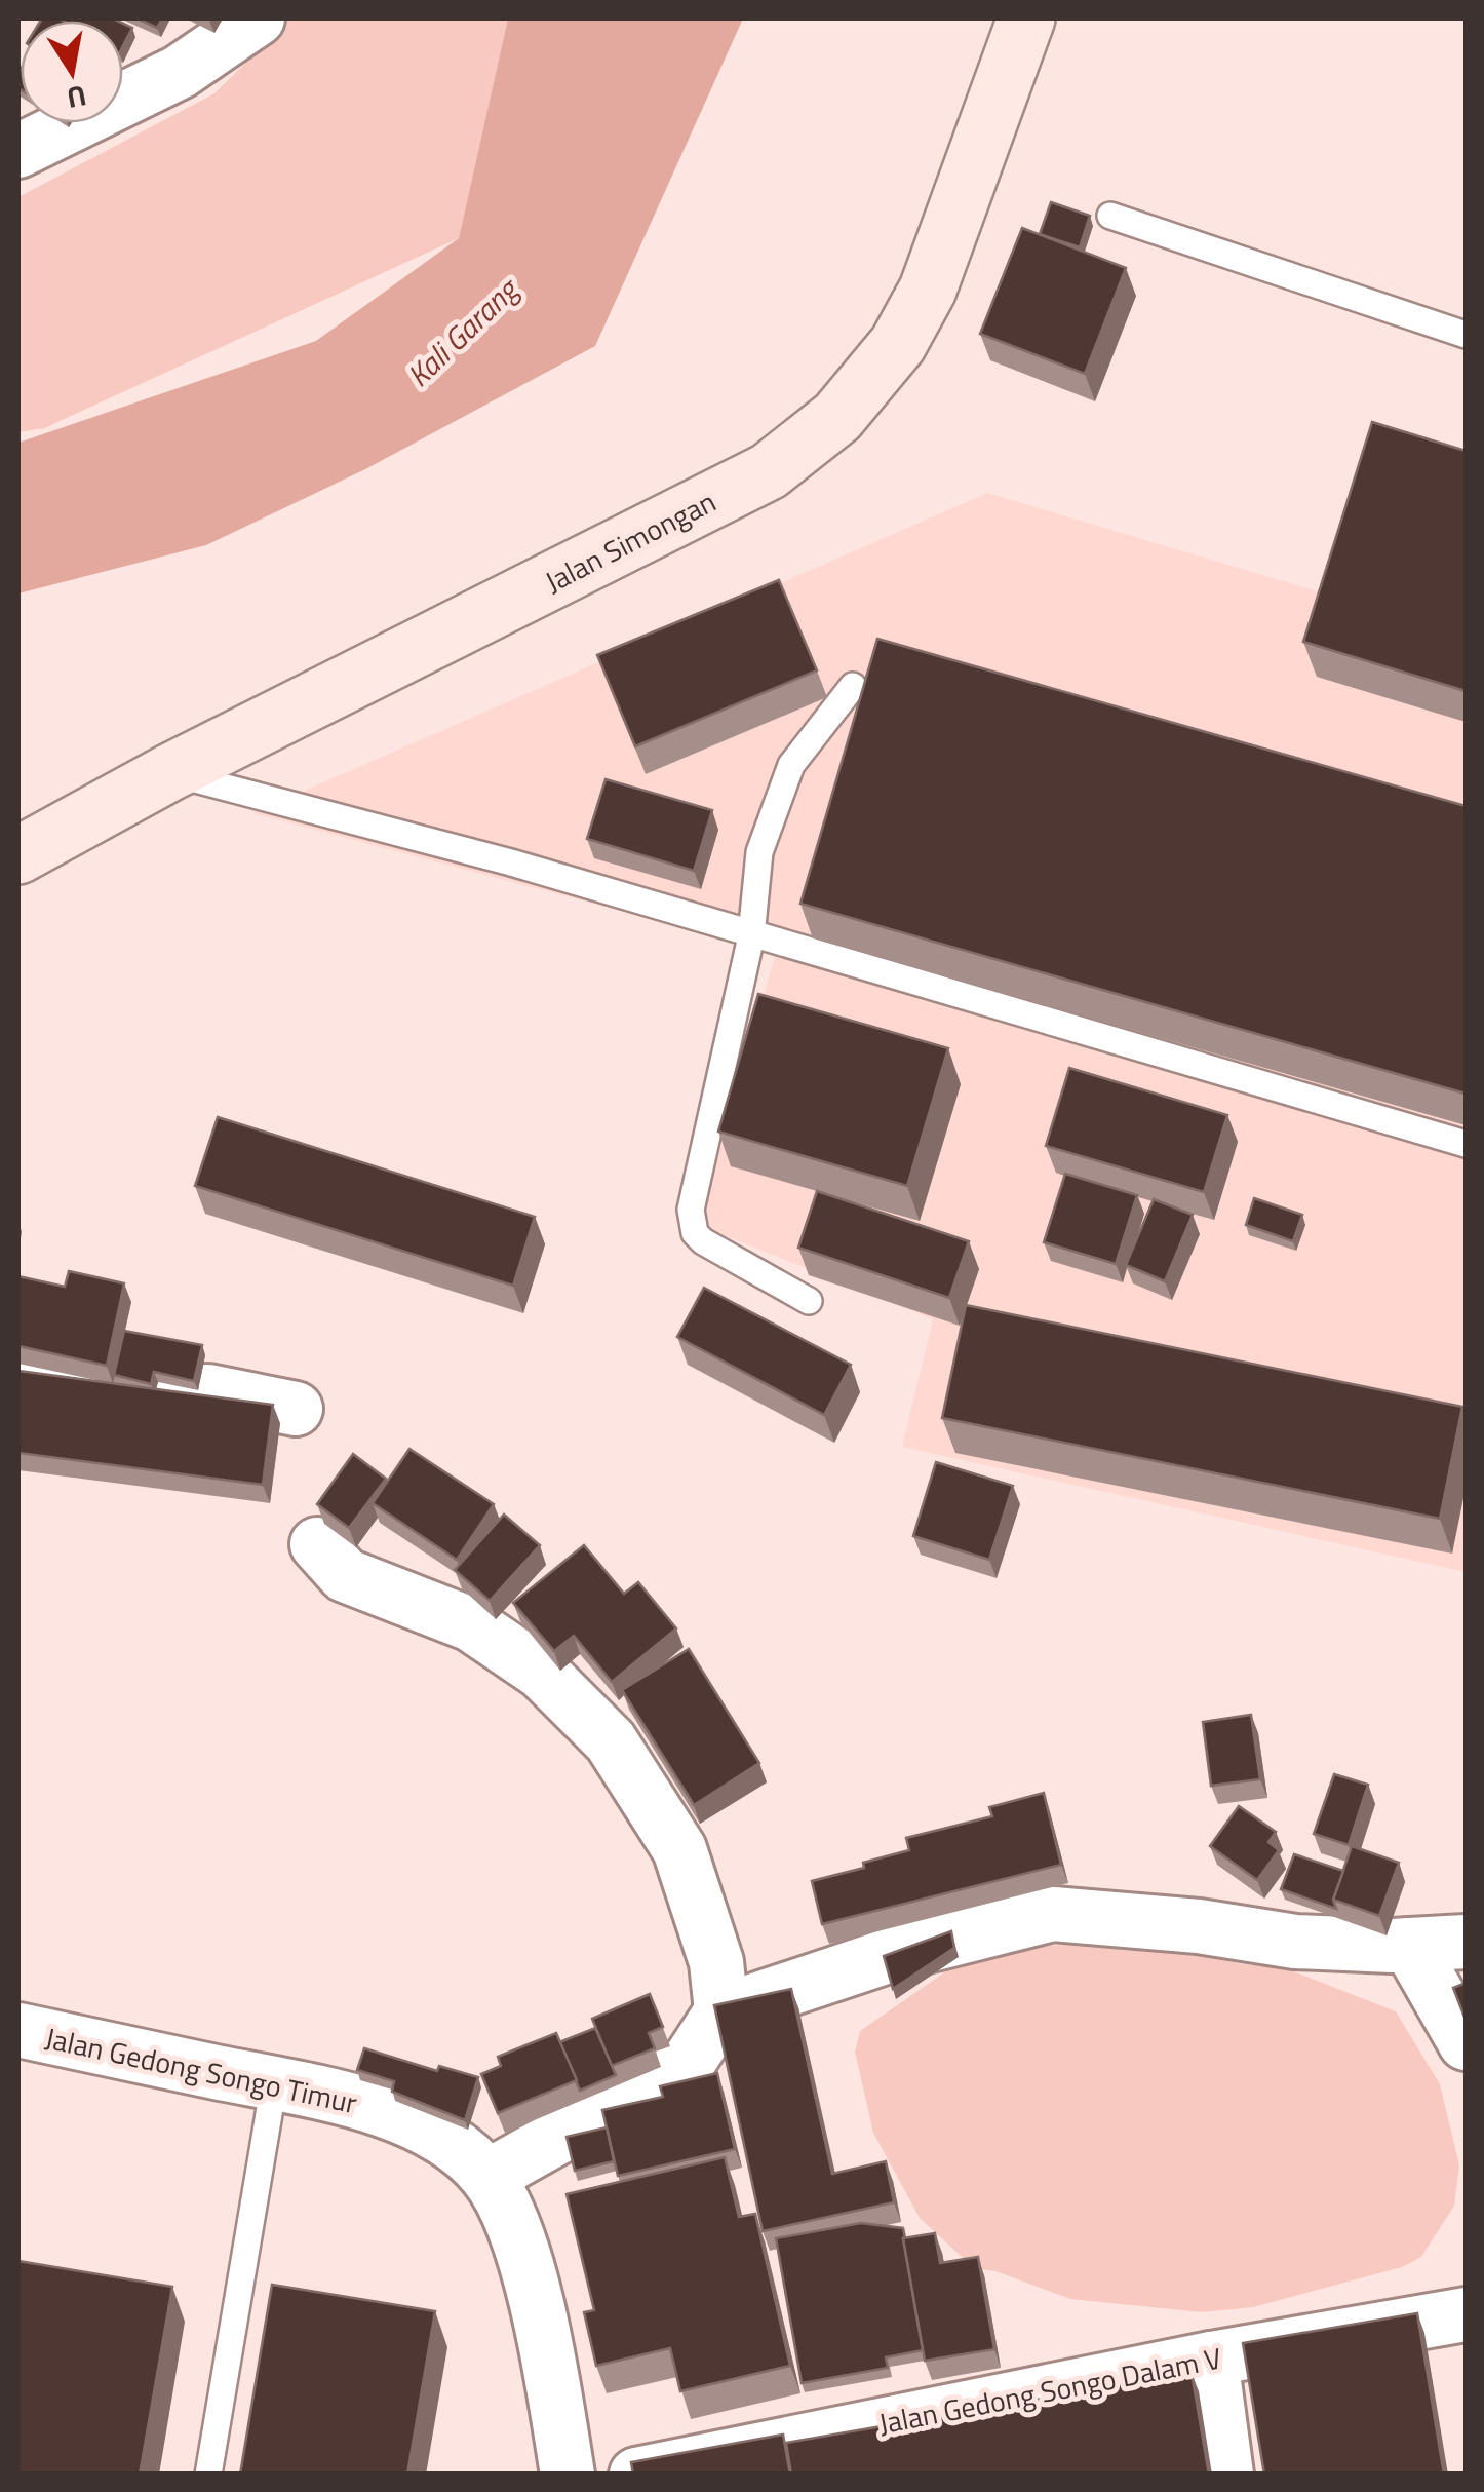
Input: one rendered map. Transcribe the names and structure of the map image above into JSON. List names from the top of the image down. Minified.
{"streets":{"main road":["Jalan Simongan"],"street":["Jalan Gedong Songo Timur","Jalan Gedong Songo Dalam V"]},"water":["Kali Garang"],"north":"bottom"}
